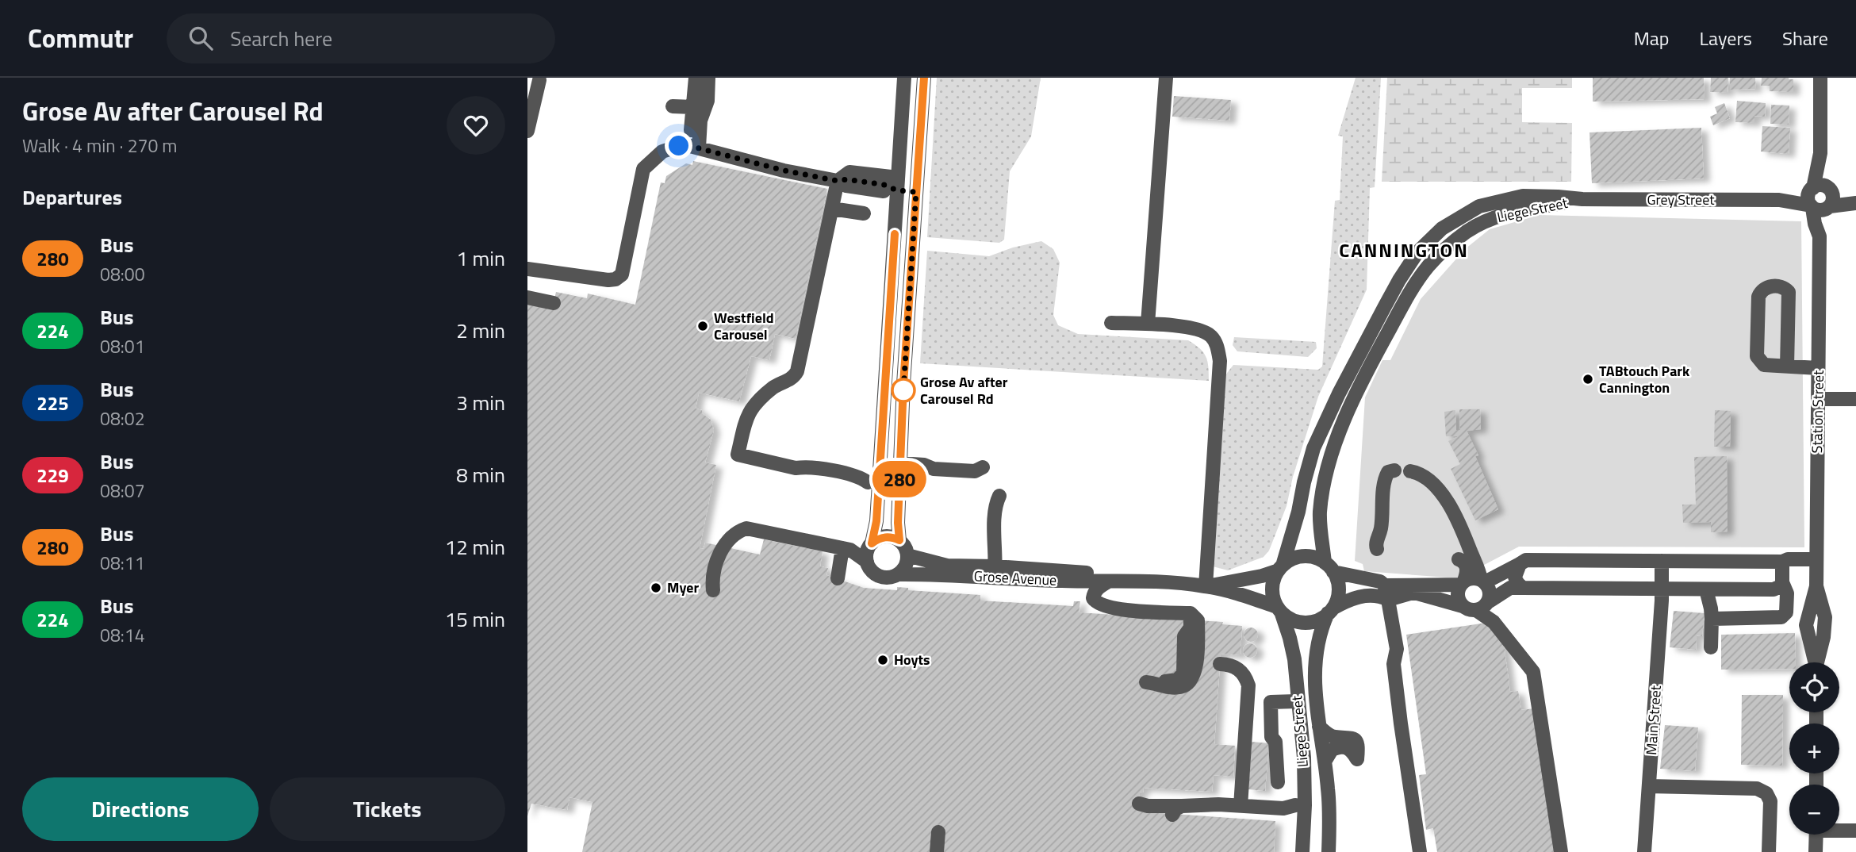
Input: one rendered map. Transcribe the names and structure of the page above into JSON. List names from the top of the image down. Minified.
{"streets":{"street":["Grey Street","Liege Street","Station Street","Grose Avenue","Main Street"]},"crossings":[["Grey Street","Liege Street"],["Grey Street","Station Street"],["Liege Street","Grose Avenue"]],"districts":["CANNINGTON"],"places":["Westfield Carousel","TABtouch Park Cannington","Grose Av after Carousel Rd","Myer","Hoyts"],"lines":["bus line 280"],"page":{"header":"Commutr","search":"Search here","nav":["Map","Layers","Share"],"heading":[["Grose Av after Carousel Rd","Walk · 4 min · 270 m"],"Departures"],"on_map":"280","list":[{"mark":"280","name":"Bus","note":"08:00","value":"1 min"},{"mark":"224","name":"Bus","note":"08:01","value":"2 min"},{"mark":"225","name":"Bus","note":"08:02","value":"3 min"},{"mark":"229","name":"Bus","note":"08:07","value":"8 min"},{"mark":"280","name":"Bus","note":"08:11","value":"12 min"},{"mark":"224","name":"Bus","note":"08:14","value":"15 min"}],"map_buttons":["+","−"],"buttons":["Directions","Tickets"]}}
